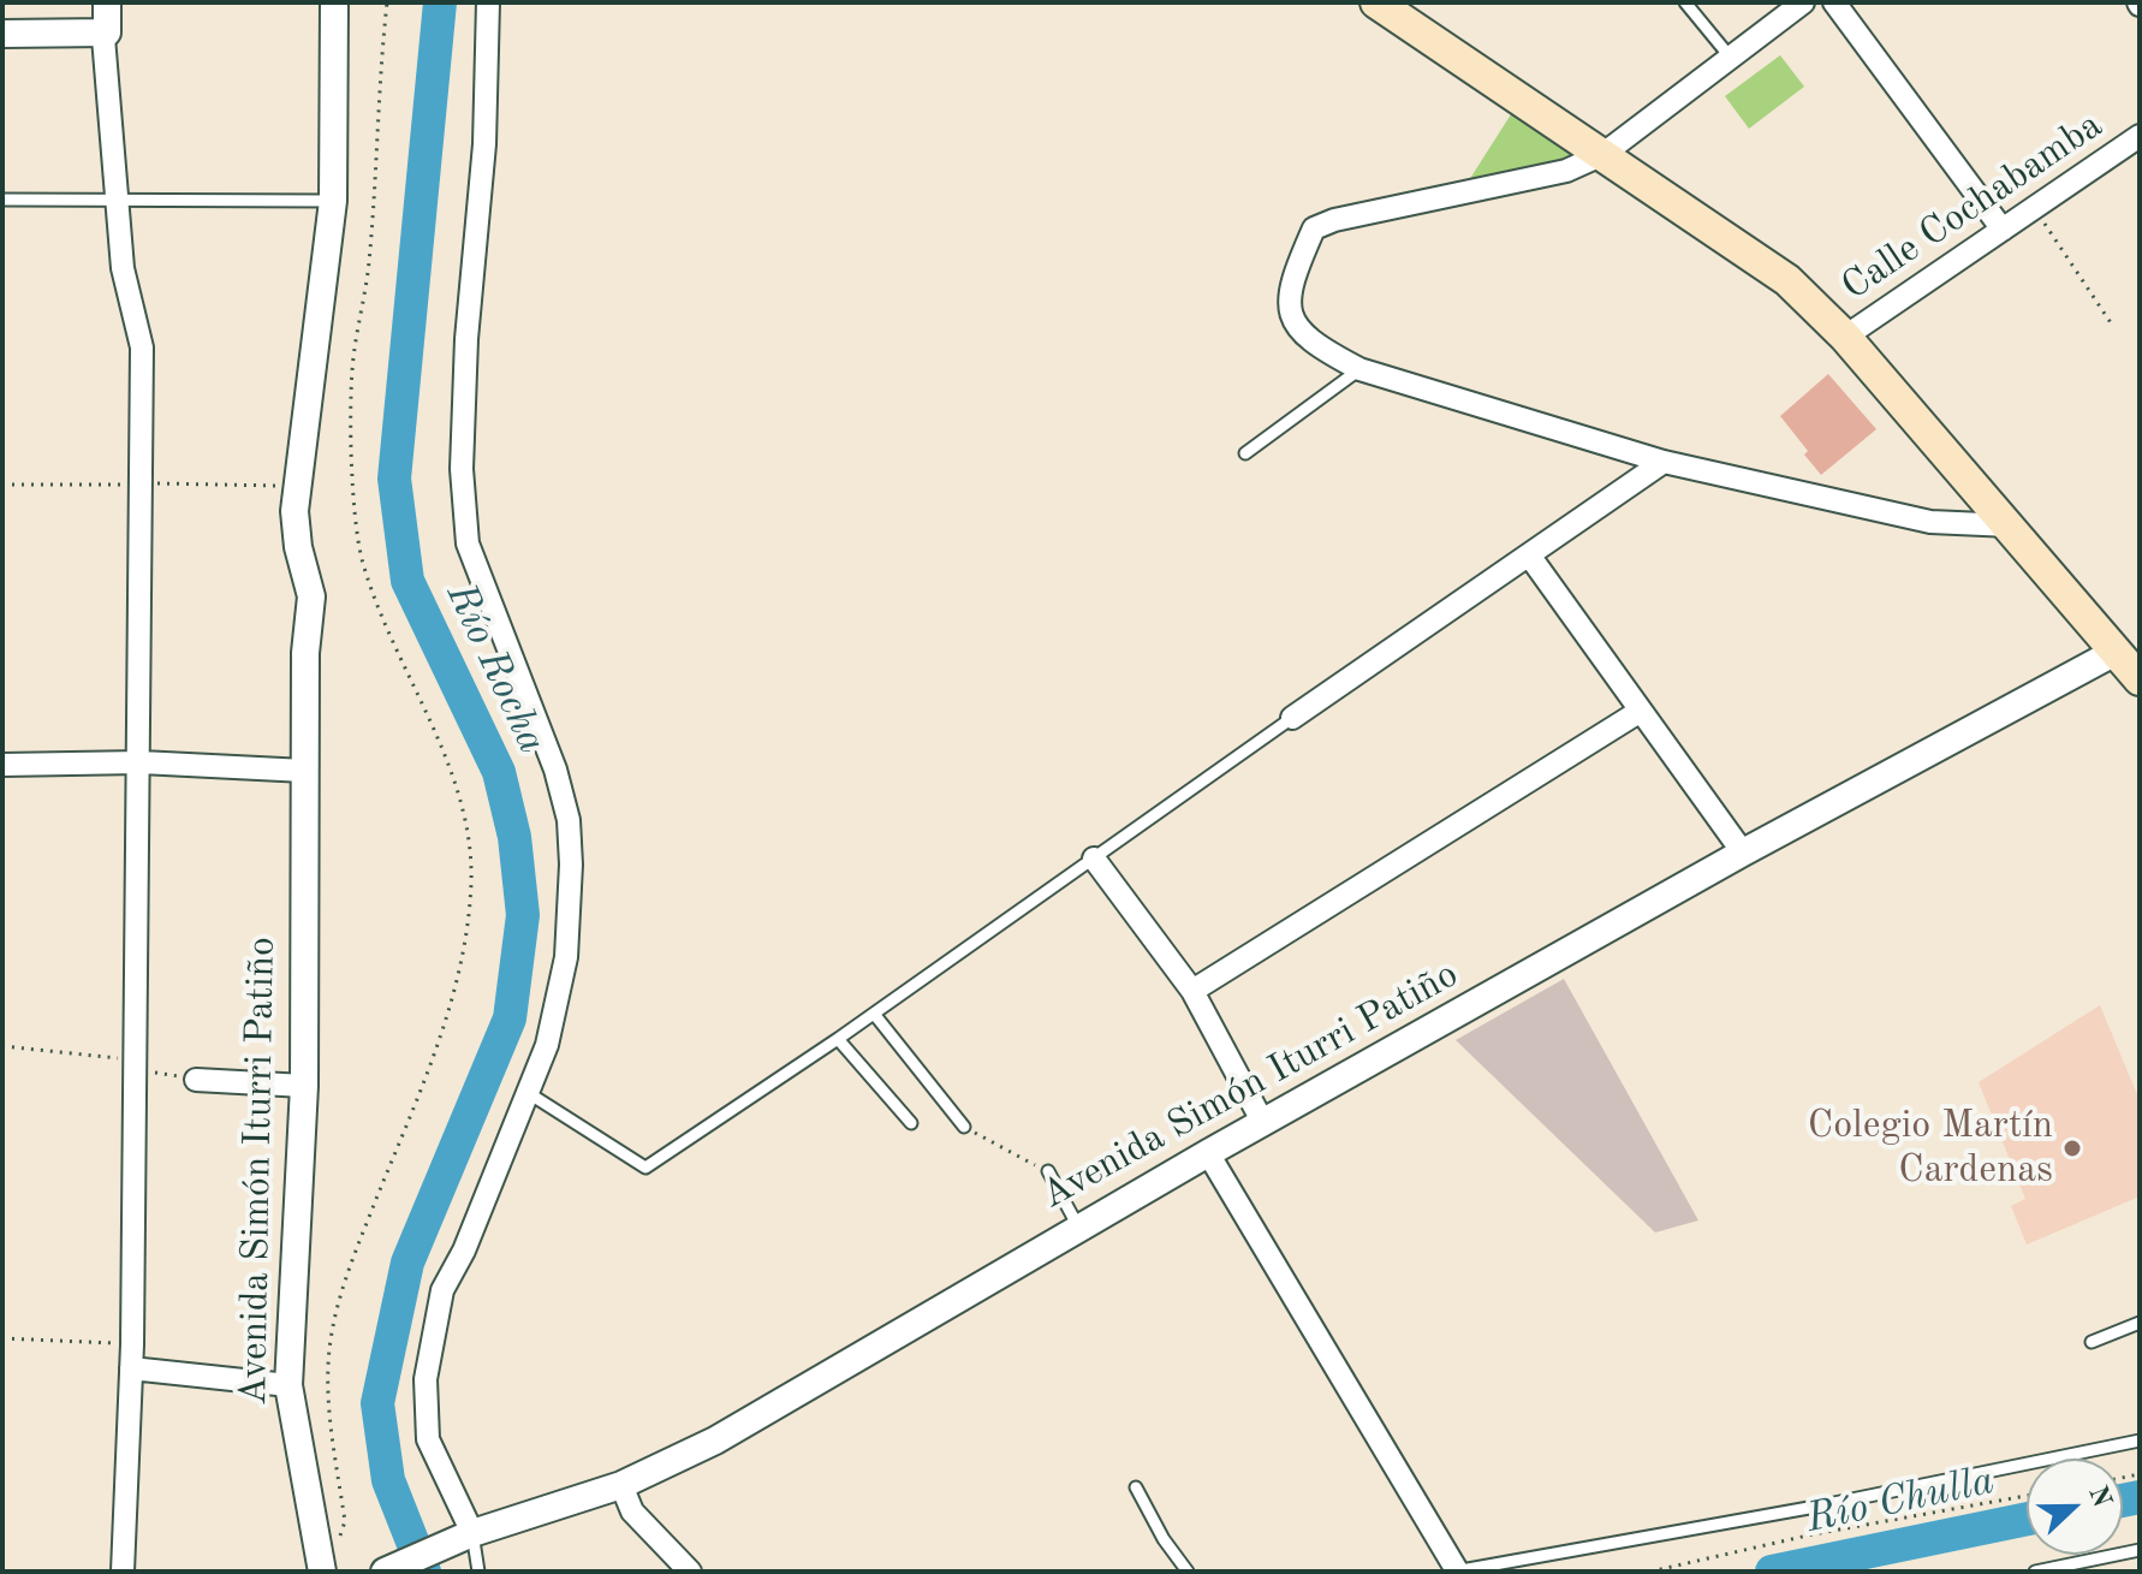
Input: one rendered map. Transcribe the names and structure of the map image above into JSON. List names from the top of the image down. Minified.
{"streets":{"street":["Calle Cochabamba","Avenida Simón Iturri Patiño"]},"water":["Río Rocha","Río Chulla"],"places":["Colegio Martín Cardenas"],"north":"right"}
